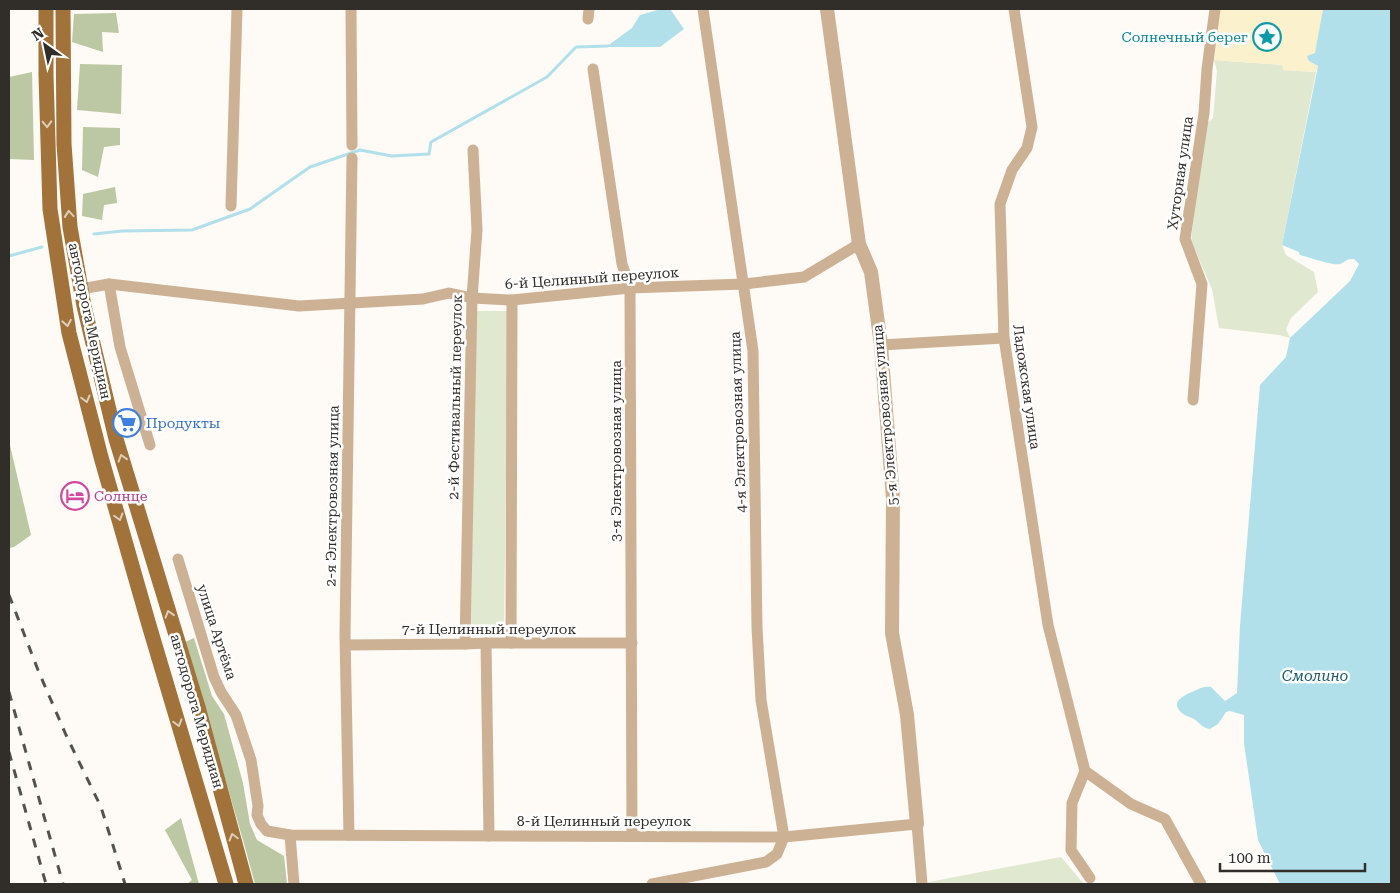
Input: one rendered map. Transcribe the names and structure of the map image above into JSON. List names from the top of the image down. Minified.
{"streets":{"main road":["автодорога Меридиан"],"street":["Хуторная улица","6-й Целинный переулок","Ладожская улица","2-й Фестивальный переулок","5-я Электровозная улица","4-я Электровозная улица","3-я Электровозная улица","2-я Электровозная улица","7-й Целинный переулок","улица Артёма","8-й Целинный переулок"]},"crossings":[["6-й Целинный переулок","автодорога Меридиан"],["6-й Целинный переулок","2-й Фестивальный переулок"],["6-й Целинный переулок","5-я Электровозная улица"],["6-й Целинный переулок","4-я Электровозная улица"],["6-й Целинный переулок","3-я Электровозная улица"],["6-й Целинный переулок","2-я Электровозная улица"],["2-й Фестивальный переулок","7-й Целинный переулок"],["5-я Электровозная улица","8-й Целинный переулок"],["4-я Электровозная улица","8-й Целинный переулок"],["3-я Электровозная улица","7-й Целинный переулок"],["3-я Электровозная улица","8-й Целинный переулок"],["2-я Электровозная улица","7-й Целинный переулок"],["2-я Электровозная улица","8-й Целинный переулок"],["улица Артёма","8-й Целинный переулок"]],"water":["Смолино"],"places":{"place":["Солнечный берег"],"supermarket":["Продукты"],"hotel":["Солнце"]},"scale_bar":"100 m","north":"top left"}
